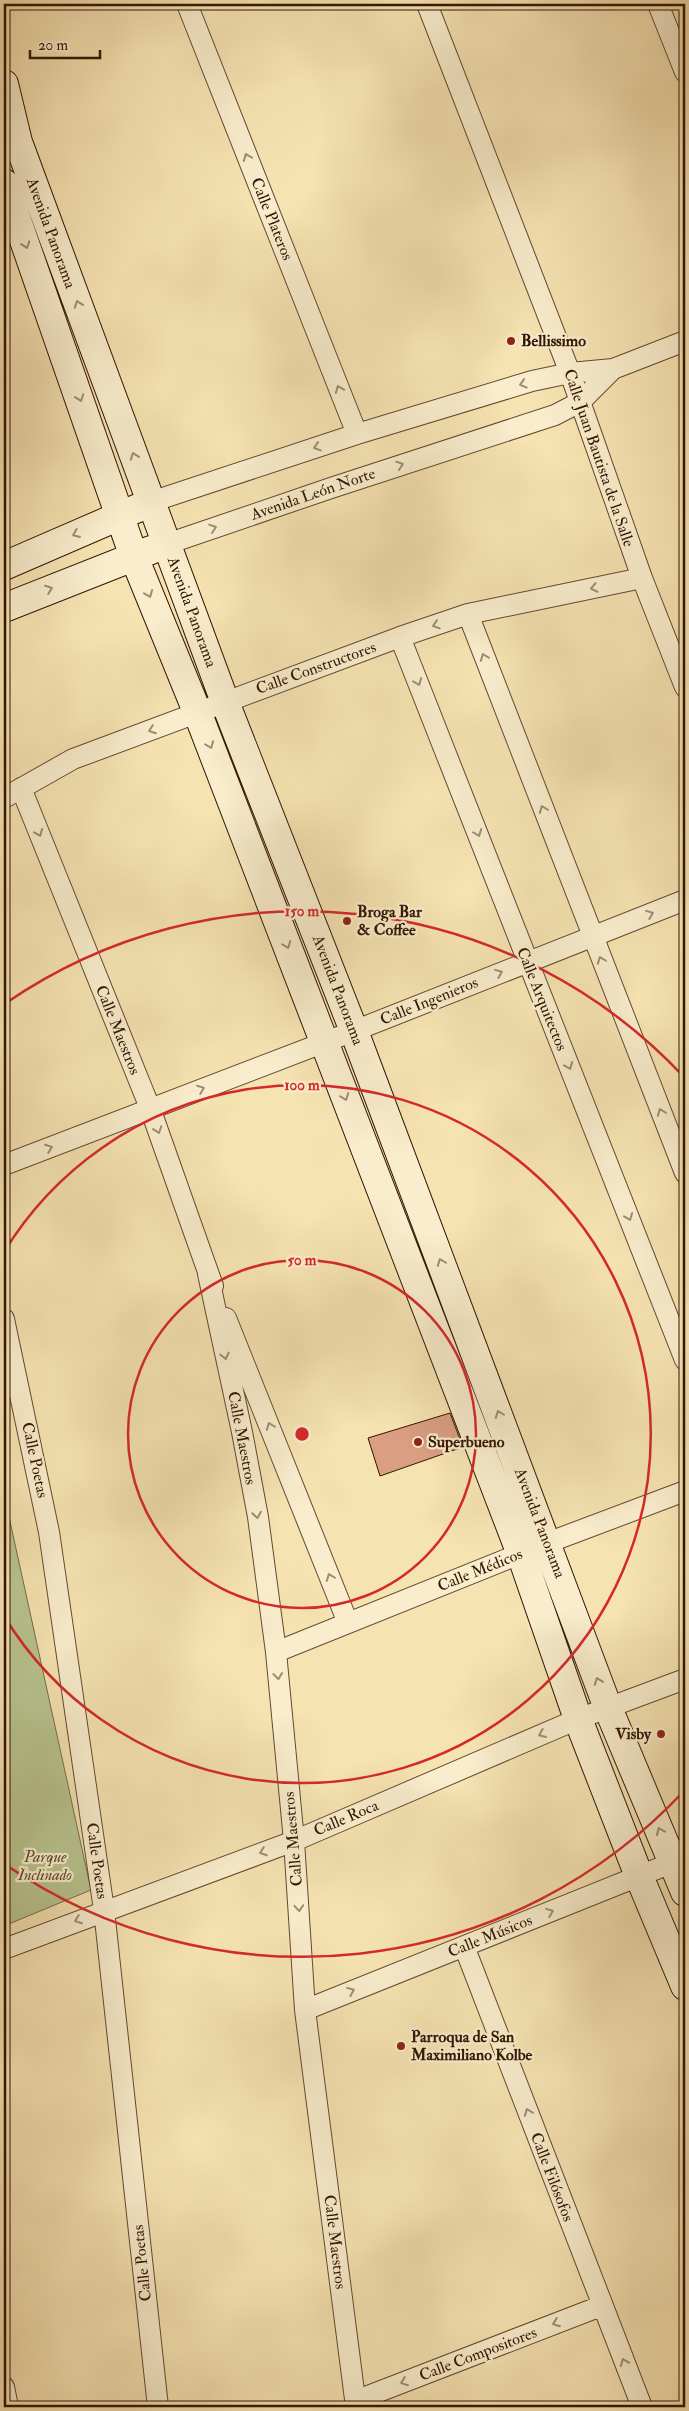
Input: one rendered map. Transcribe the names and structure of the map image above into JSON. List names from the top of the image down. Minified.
{"streets":{"street":["Calle Plateros","Avenida Panorama","Calle Juan Bautista de la Salle","Avenida León Norte","Calle Constructores","Calle Arquitectos","Calle Ingenieros","Calle Maestros","Calle Poetas","Calle Médicos","Calle Roca","Calle Músicos","Calle Filósofos","Calle Compositores"]},"crossings":[["Calle Plateros","Avenida León Norte"],["Avenida Panorama","Avenida León Norte"],["Avenida Panorama","Calle Constructores"],["Avenida Panorama","Calle Ingenieros"],["Avenida Panorama","Calle Médicos"],["Avenida Panorama","Calle Roca"],["Avenida Panorama","Calle Músicos"],["Calle Juan Bautista de la Salle","Avenida León Norte"],["Calle Juan Bautista de la Salle","Calle Constructores"],["Calle Constructores","Calle Arquitectos"],["Calle Constructores","Calle Maestros"],["Calle Arquitectos","Calle Ingenieros"],["Calle Ingenieros","Calle Maestros"],["Calle Maestros","Calle Médicos"],["Calle Maestros","Calle Roca"],["Calle Maestros","Calle Músicos"],["Calle Maestros","Calle Compositores"],["Calle Poetas","Calle Roca"],["Calle Músicos","Calle Filósofos"],["Calle Filósofos","Calle Compositores"]],"one_way":["Calle Plateros","Calle Constructores","Calle Ingenieros","Calle Roca","Calle Músicos","Calle Filósofos","Calle Compositores"],"parks":["Parque Inclinado"],"places":["Bellissimo","Broga Bar & Coffee","Superbueno","Visby","Parroqua de San Maximiliano Kolbe"],"scale_bar":"20 m","rings":["150 m","100 m","50 m"]}
